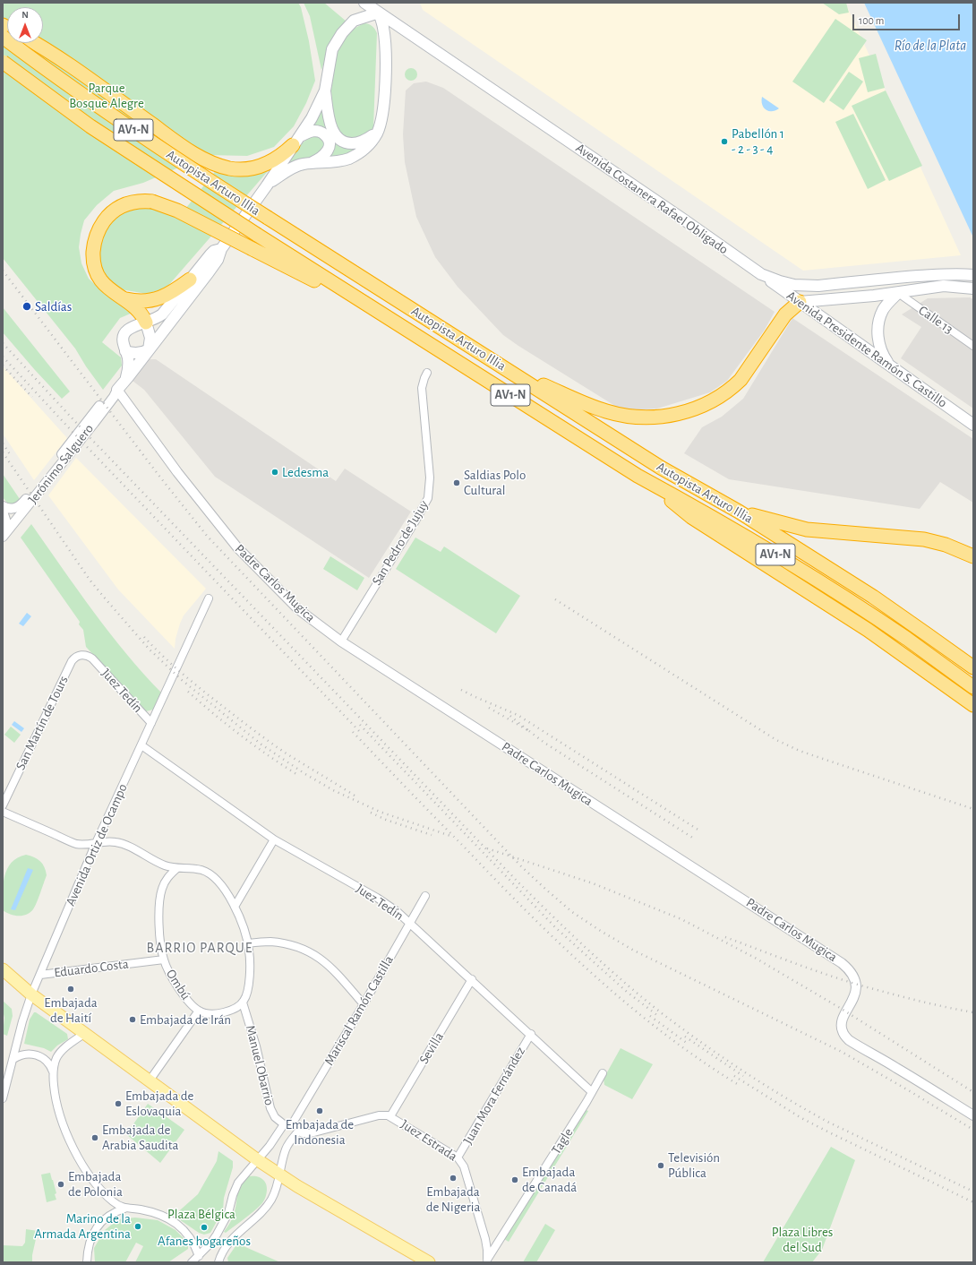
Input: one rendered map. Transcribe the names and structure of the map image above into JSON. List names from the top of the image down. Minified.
{"streets":{"highway":["AV1-N","Autopista Arturo Illia"],"main road":["Avenida Costanera Rafael Obligado","Avenida Presidente Ramón S. Castillo","Jerónimo Salguero"],"street":["Calle 13","San Pedro de Jujuy","Padre Carlos Mugica","Juez Tedín","San Martín de Tours","Avenida Ortiz de Ocampo","Eduardo Costa","Ombú","Mariscal Ramón Castilla","Sevilla","Manuel Obarrio","Juan Mora Fernández","Juez Estrada","Tagle"]},"crossings":[["Avenida Costanera Rafael Obligado","Avenida Presidente Ramón S. Castillo"],["Avenida Costanera Rafael Obligado","Jerónimo Salguero"],["Jerónimo Salguero","Padre Carlos Mugica"],["San Pedro de Jujuy","Padre Carlos Mugica"],["Juez Tedín","San Martín de Tours"],["Juez Tedín","Avenida Ortiz de Ocampo"],["Juez Tedín","Mariscal Ramón Castilla"],["Juez Tedín","Sevilla"],["Juez Tedín","Juan Mora Fernández"],["Juez Tedín","Tagle"],["Avenida Ortiz de Ocampo","Eduardo Costa"],["Eduardo Costa","Ombú"],["Eduardo Costa","Manuel Obarrio"],["Ombú","Manuel Obarrio"],["Sevilla","Juez Estrada"],["Juan Mora Fernández","Juez Estrada"],["Juez Estrada","Tagle"]],"districts":["BARRIO PARQUE"],"water":["Río de la Plata"],"parks":["Parque Bosque Alegre","Plaza Bélgica","Plaza Libres del Sud"],"places":["Pabellón 1 - 2 - 3 - 4","Saldías","Ledesma","Saldias Polo Cultural","Embajada de Haití","Embajada de Irán","Embajada de Eslovaquia","Embajada de Indonesia","Embajada de Arabia Saudita","Televisión Pública","Embajada de Nigeria","Embajada de Canadá","Embajada de Polonia","Marino de la Armada Argentina","Afanes hogareños"],"scale_bar":"100 m","north":"top"}
